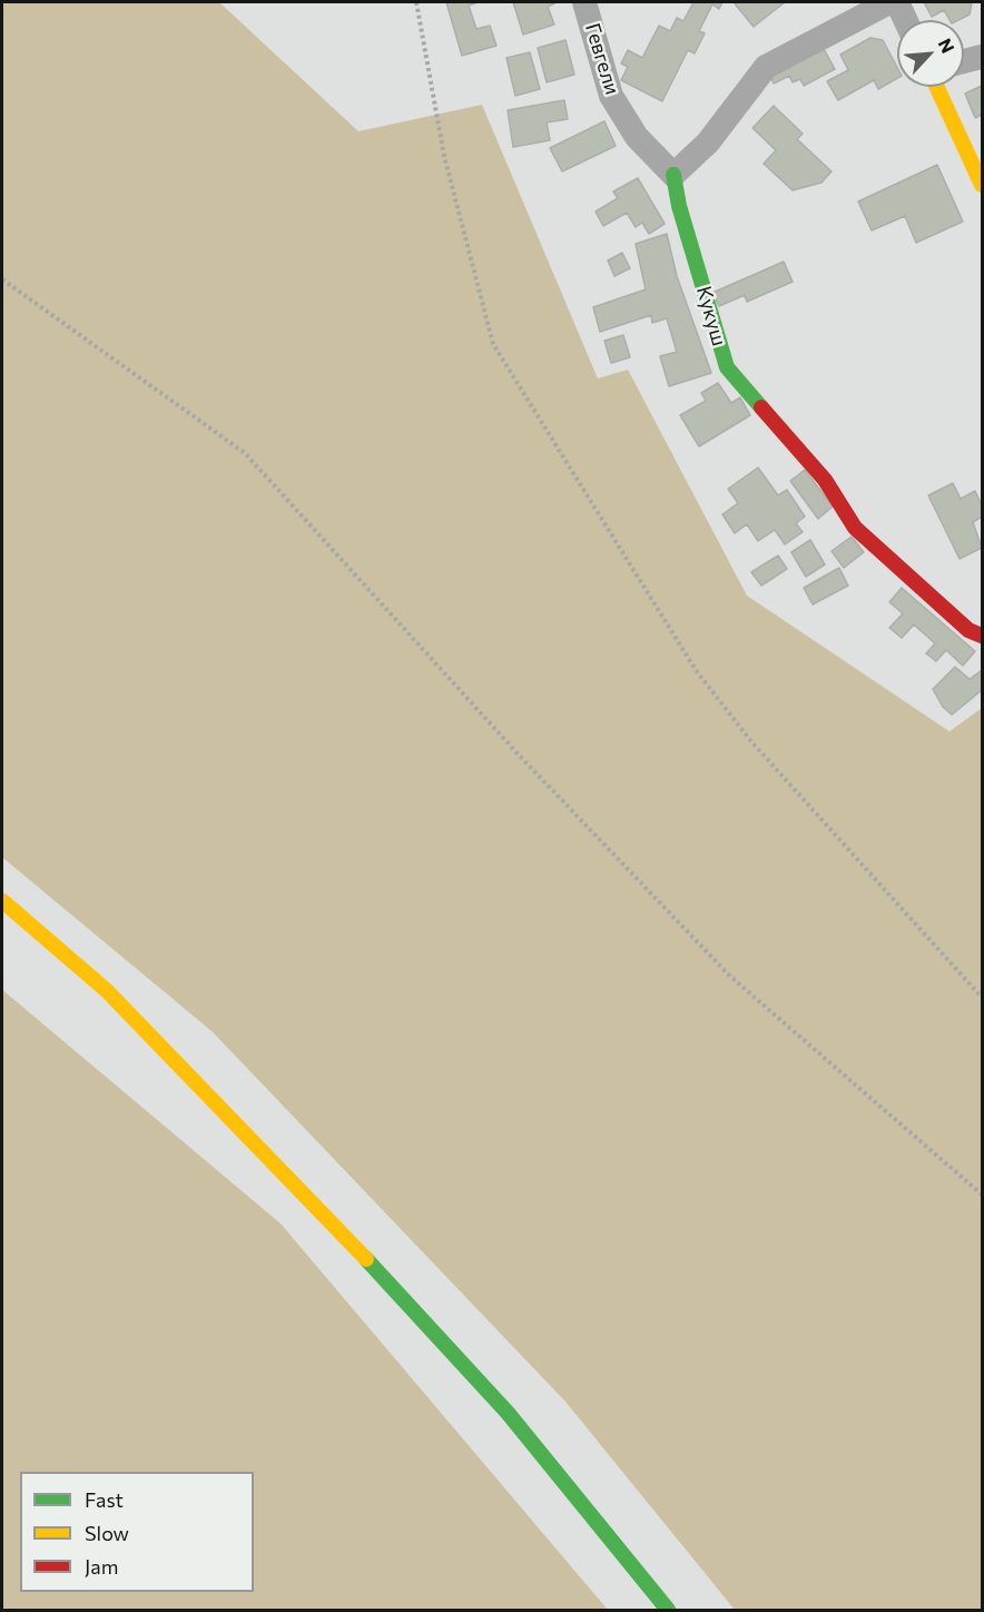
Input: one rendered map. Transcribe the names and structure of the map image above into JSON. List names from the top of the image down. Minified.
{"streets":{"street":["Гевгели","Кукуш"]},"crossings":[["Гевгели","Кукуш"]],"legend":["Fast","Slow","Jam"],"north":"top right"}
